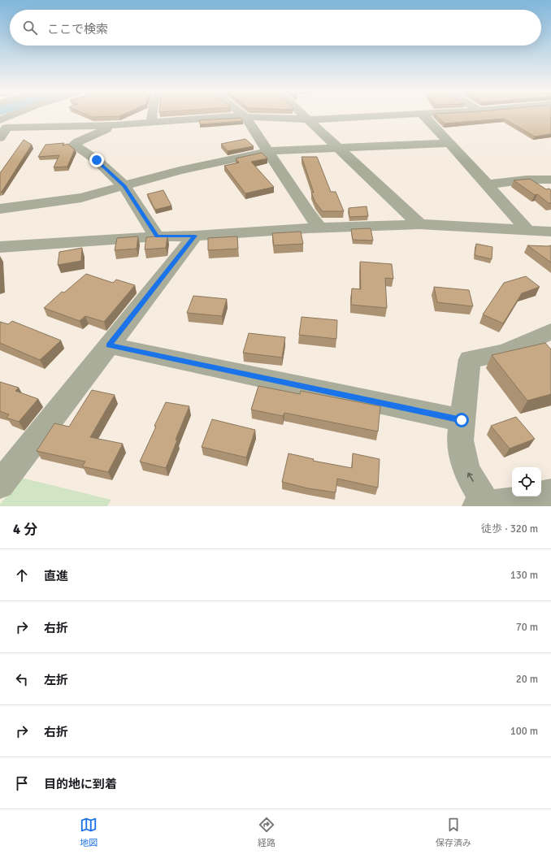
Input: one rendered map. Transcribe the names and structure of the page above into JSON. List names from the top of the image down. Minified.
{"page":{"search":"ここで検索","heading":["4 分","徒歩 · 320 m"],"list":[["直進","130 m"],["右折","70 m"],["左折","20 m"],["右折","100 m"],"目的地に到着"],"nav":["地図","経路","保存済み"]}}
